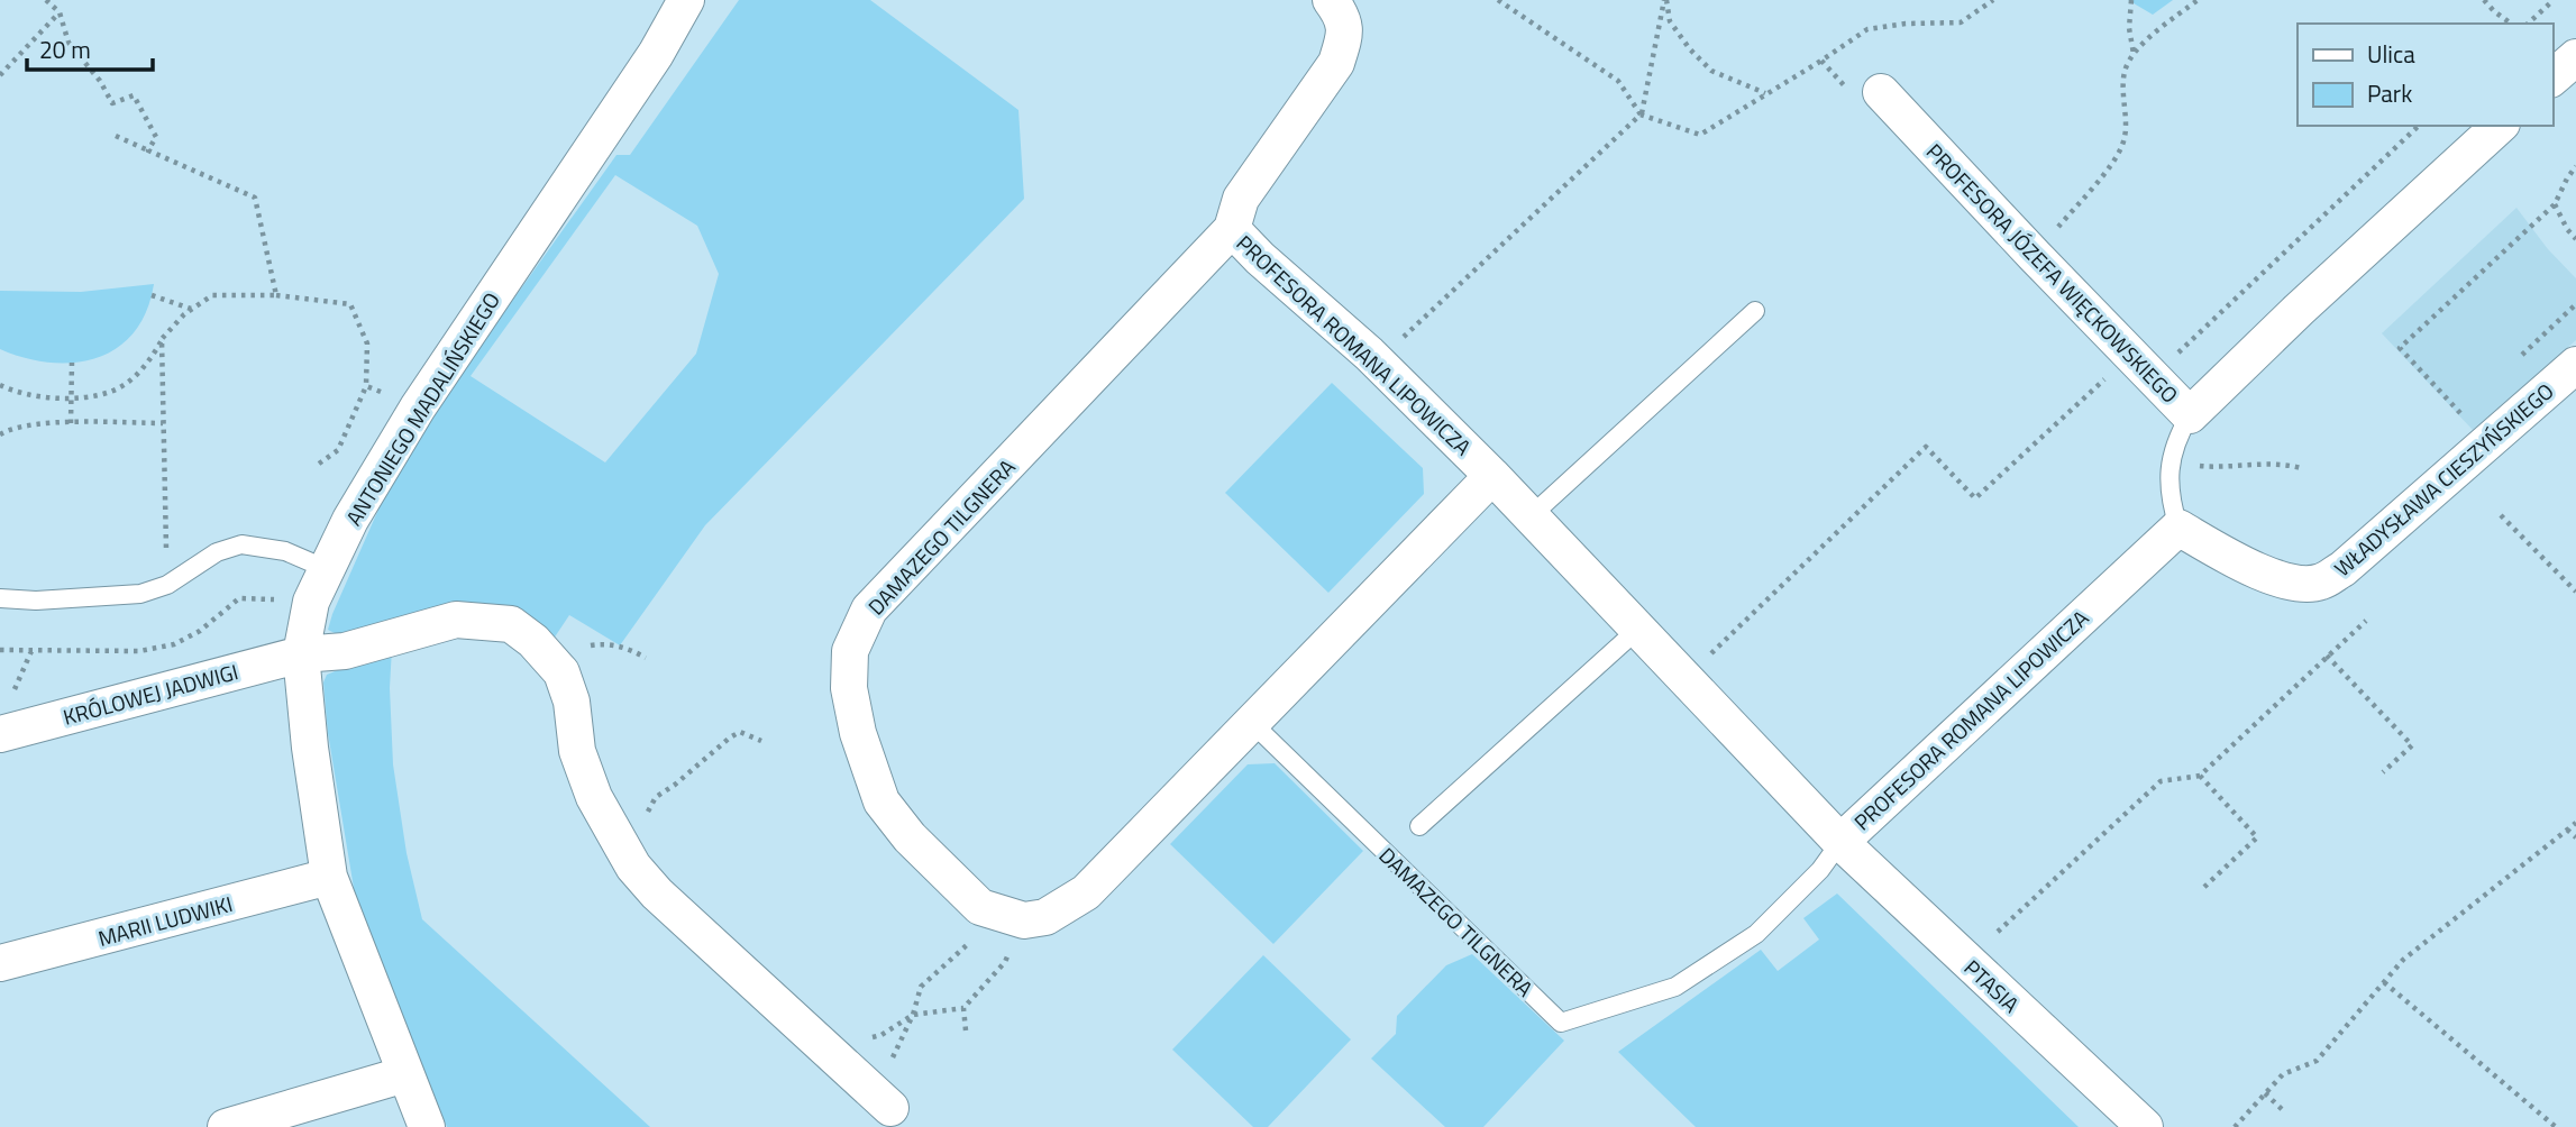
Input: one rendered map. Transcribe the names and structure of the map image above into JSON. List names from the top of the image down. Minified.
{"streets":{"street":["PROFESORA JÓZEFA WIĘCKOWSKIEGO","PROFESORA ROMANA LIPOWICZA","ANTONIEGO MADALIŃSKIEGO","WŁADYSŁAWA CIESZYŃSKIEGO","DAMAZEGO TILGNERA","KRÓLOWEJ JADWIGI","MARII LUDWIKI","PTASIA"]},"crossings":[["PROFESORA ROMANA LIPOWICZA","WŁADYSŁAWA CIESZYŃSKIEGO"],["PROFESORA ROMANA LIPOWICZA","DAMAZEGO TILGNERA"],["PROFESORA ROMANA LIPOWICZA","PTASIA"],["ANTONIEGO MADALIŃSKIEGO","KRÓLOWEJ JADWIGI"],["ANTONIEGO MADALIŃSKIEGO","MARII LUDWIKI"],["DAMAZEGO TILGNERA","PTASIA"]],"legend":["Ulica","Park"],"scale_bar":"20 m"}
